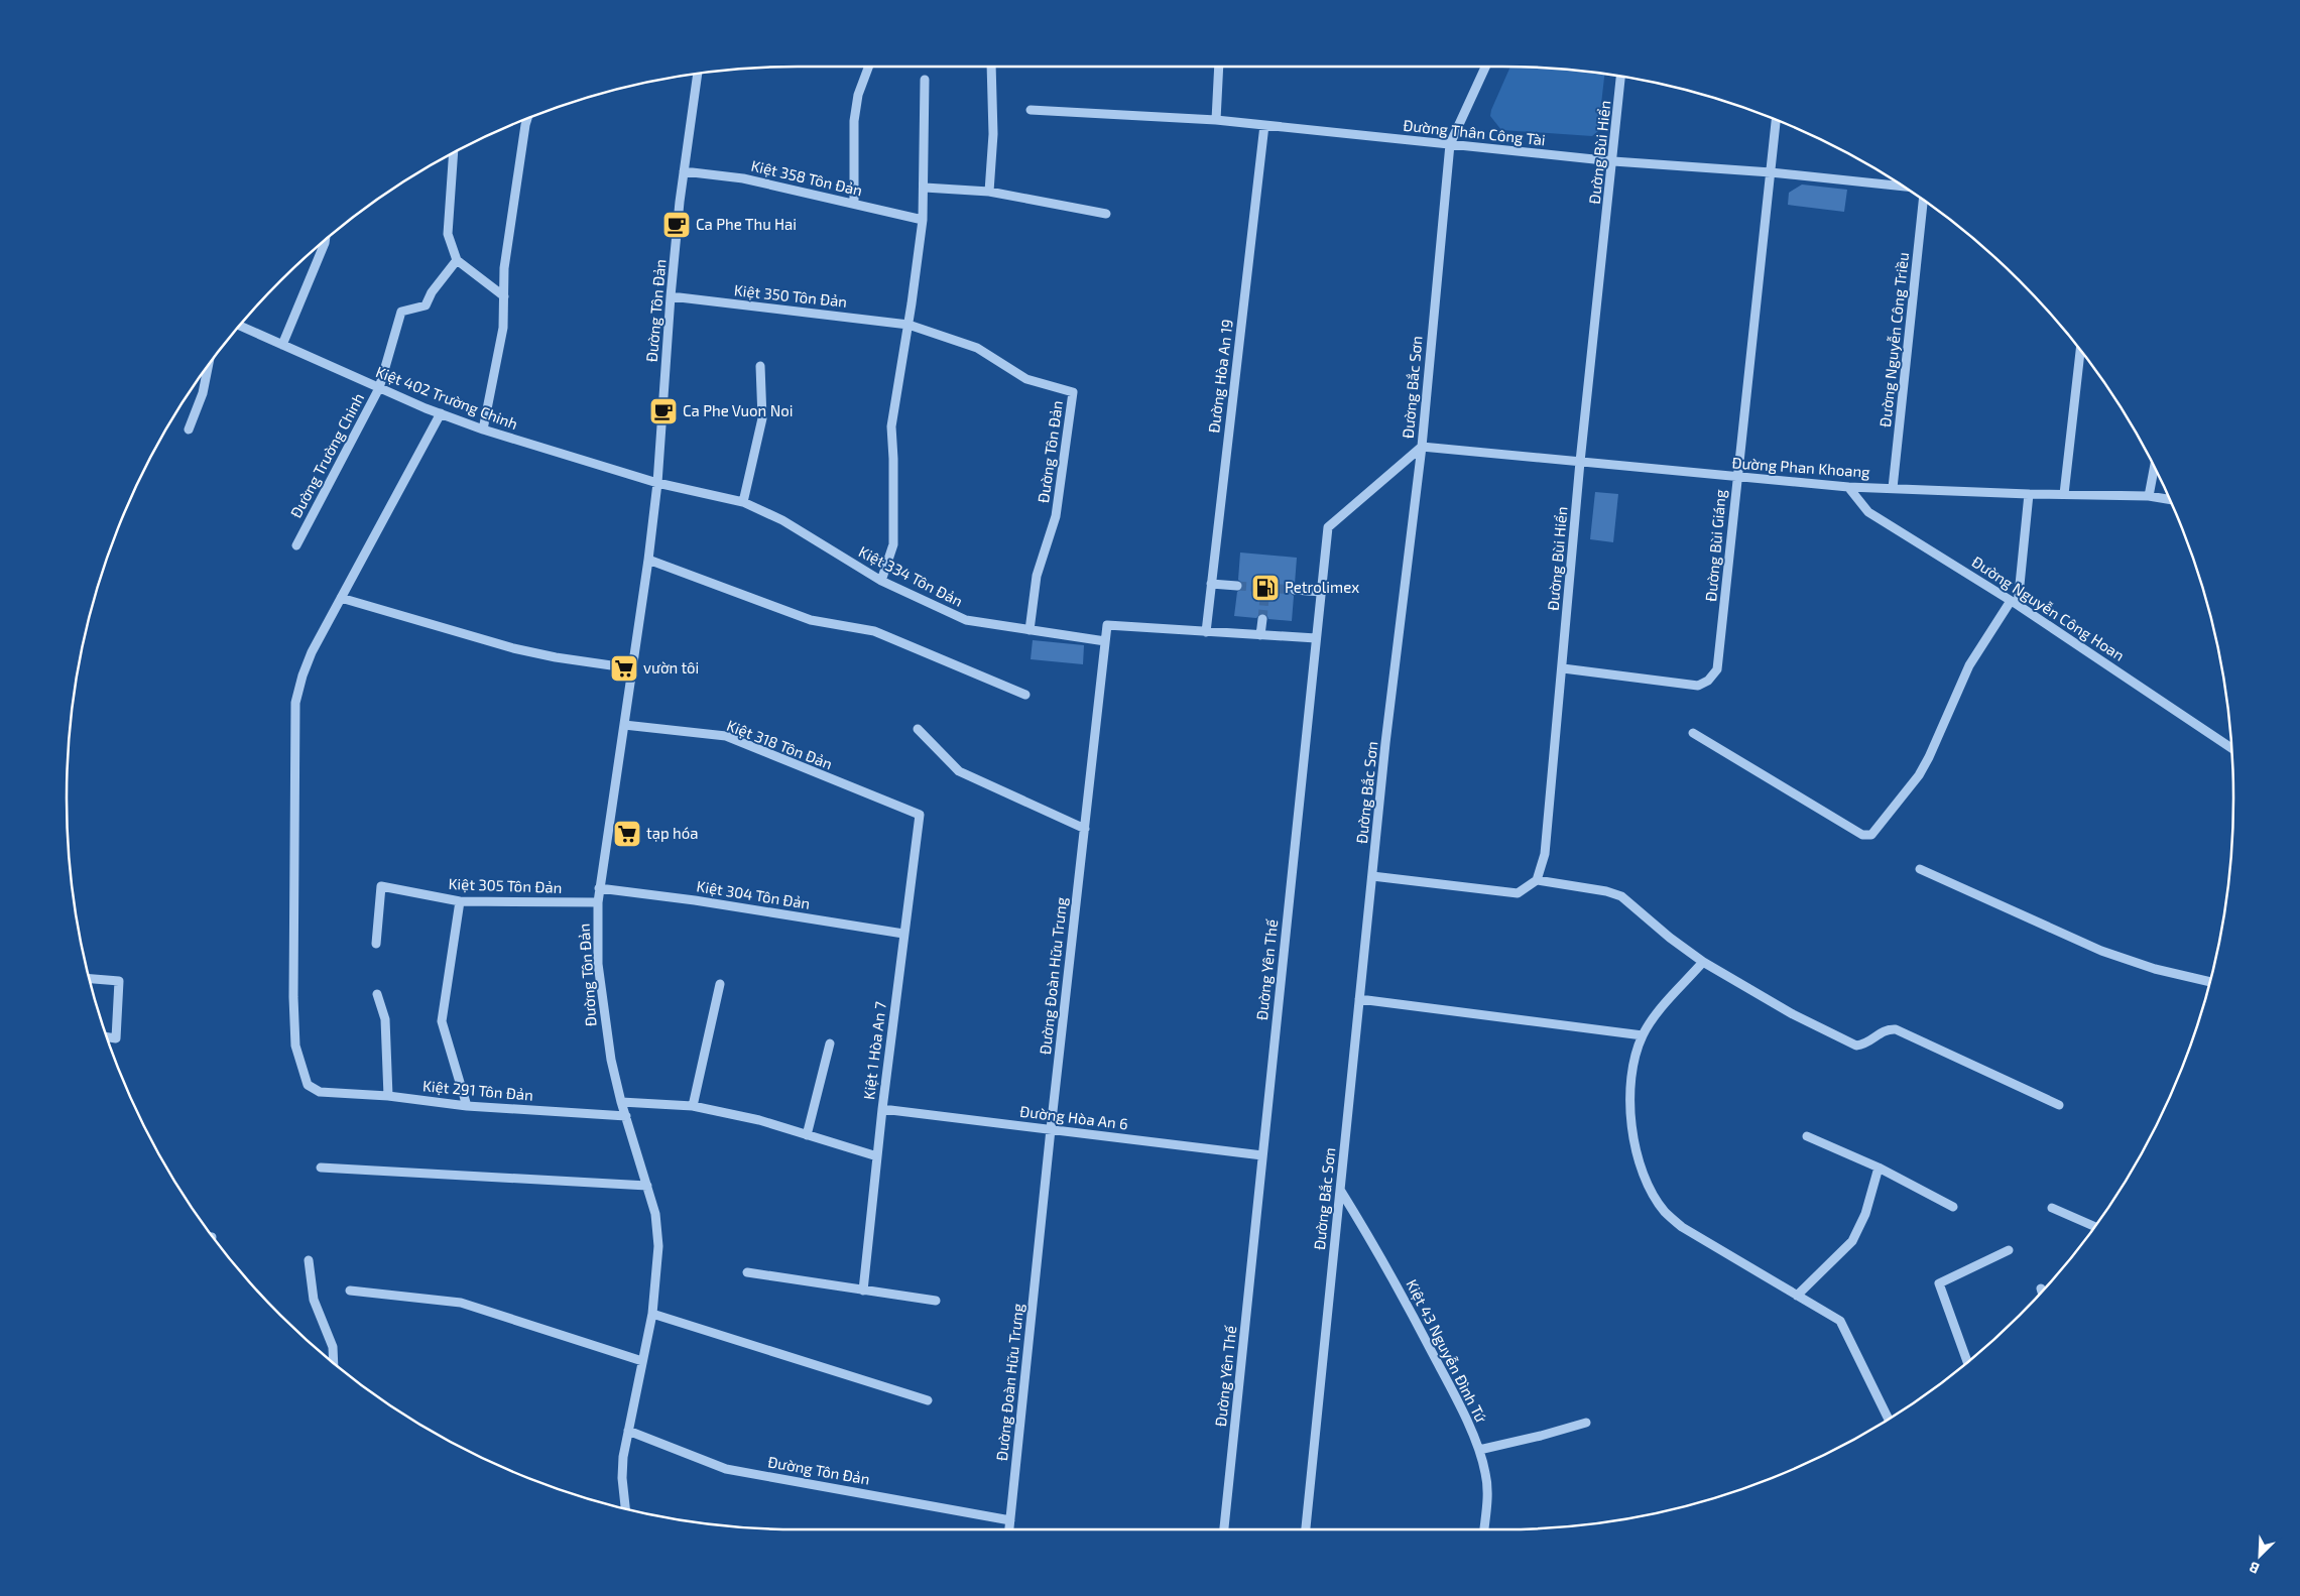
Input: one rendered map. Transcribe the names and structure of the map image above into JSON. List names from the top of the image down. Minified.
{"streets":{"street":["Đường Thân Công Tài","Đường Bùi Hiển","Kiệt 358 Tôn Đản","Kiệt 350 Tôn Đản","Đường Tôn Đản","Đường Nguyễn Công Triều","Đường Hòa An 19","Đường Bắc Sơn","Kiệt 402 Trường Chinh","Đường Trường Chinh","Đường Phan Khoang","Đường Bùi Giáng","Kiệt 334 Tôn Đản","Đường Nguyễn Công Hoan","Kiệt 318 Tôn Đản","Kiệt 305 Tôn Đản","Kiệt 304 Tôn Đản","Đường Yên Thế","Đường Đoàn Hữu Trưng","Kiệt 1 Hòa An 7","Kiệt 291 Tôn Đản","Đường Hòa An 6","Kiệt 43 Nguyễn Đình Tứ"]},"crossings":[["Đường Thân Công Tài","Đường Bùi Hiển"],["Đường Thân Công Tài","Đường Hòa An 19"],["Đường Thân Công Tài","Đường Bắc Sơn"],["Đường Thân Công Tài","Đường Bùi Giáng"],["Đường Bùi Hiển","Đường Phan Khoang"],["Đường Bùi Hiển","Đường Bùi Giáng"],["Kiệt 358 Tôn Đản","Đường Tôn Đản"],["Kiệt 350 Tôn Đản","Đường Tôn Đản"],["Đường Tôn Đản","Kiệt 402 Trường Chinh"],["Đường Tôn Đản","Kiệt 334 Tôn Đản"],["Đường Tôn Đản","Kiệt 318 Tôn Đản"],["Đường Tôn Đản","Kiệt 305 Tôn Đản"],["Đường Tôn Đản","Kiệt 304 Tôn Đản"],["Đường Tôn Đản","Đường Đoàn Hữu Trưng"],["Đường Tôn Đản","Kiệt 291 Tôn Đản"],["Đường Nguyễn Công Triều","Đường Phan Khoang"],["Đường Hòa An 19","Đường Đoàn Hữu Trưng"],["Đường Bắc Sơn","Đường Phan Khoang"],["Đường Bắc Sơn","Đường Yên Thế"],["Đường Bắc Sơn","Kiệt 43 Nguyễn Đình Tứ"],["Kiệt 402 Trường Chinh","Đường Trường Chinh"],["Kiệt 402 Trường Chinh","Kiệt 334 Tôn Đản"],["Đường Phan Khoang","Đường Bùi Giáng"],["Đường Phan Khoang","Đường Nguyễn Công Hoan"],["Đường Phan Khoang","Đường Yên Thế"],["Kiệt 334 Tôn Đản","Đường Đoàn Hữu Trưng"],["Kiệt 318 Tôn Đản","Kiệt 1 Hòa An 7"],["Kiệt 304 Tôn Đản","Kiệt 1 Hòa An 7"],["Đường Yên Thế","Đường Đoàn Hữu Trưng"],["Đường Yên Thế","Đường Hòa An 6"],["Đường Đoàn Hữu Trưng","Đường Hòa An 6"],["Kiệt 1 Hòa An 7","Đường Hòa An 6"]],"places":{"cafe":["Ca Phe Thu Hai","Ca Phe Vuon Noi"],"fuel station":["Petrolimex"],"supermarket":["vườn tôi","tạp hóa"]},"north":"bottom left"}
